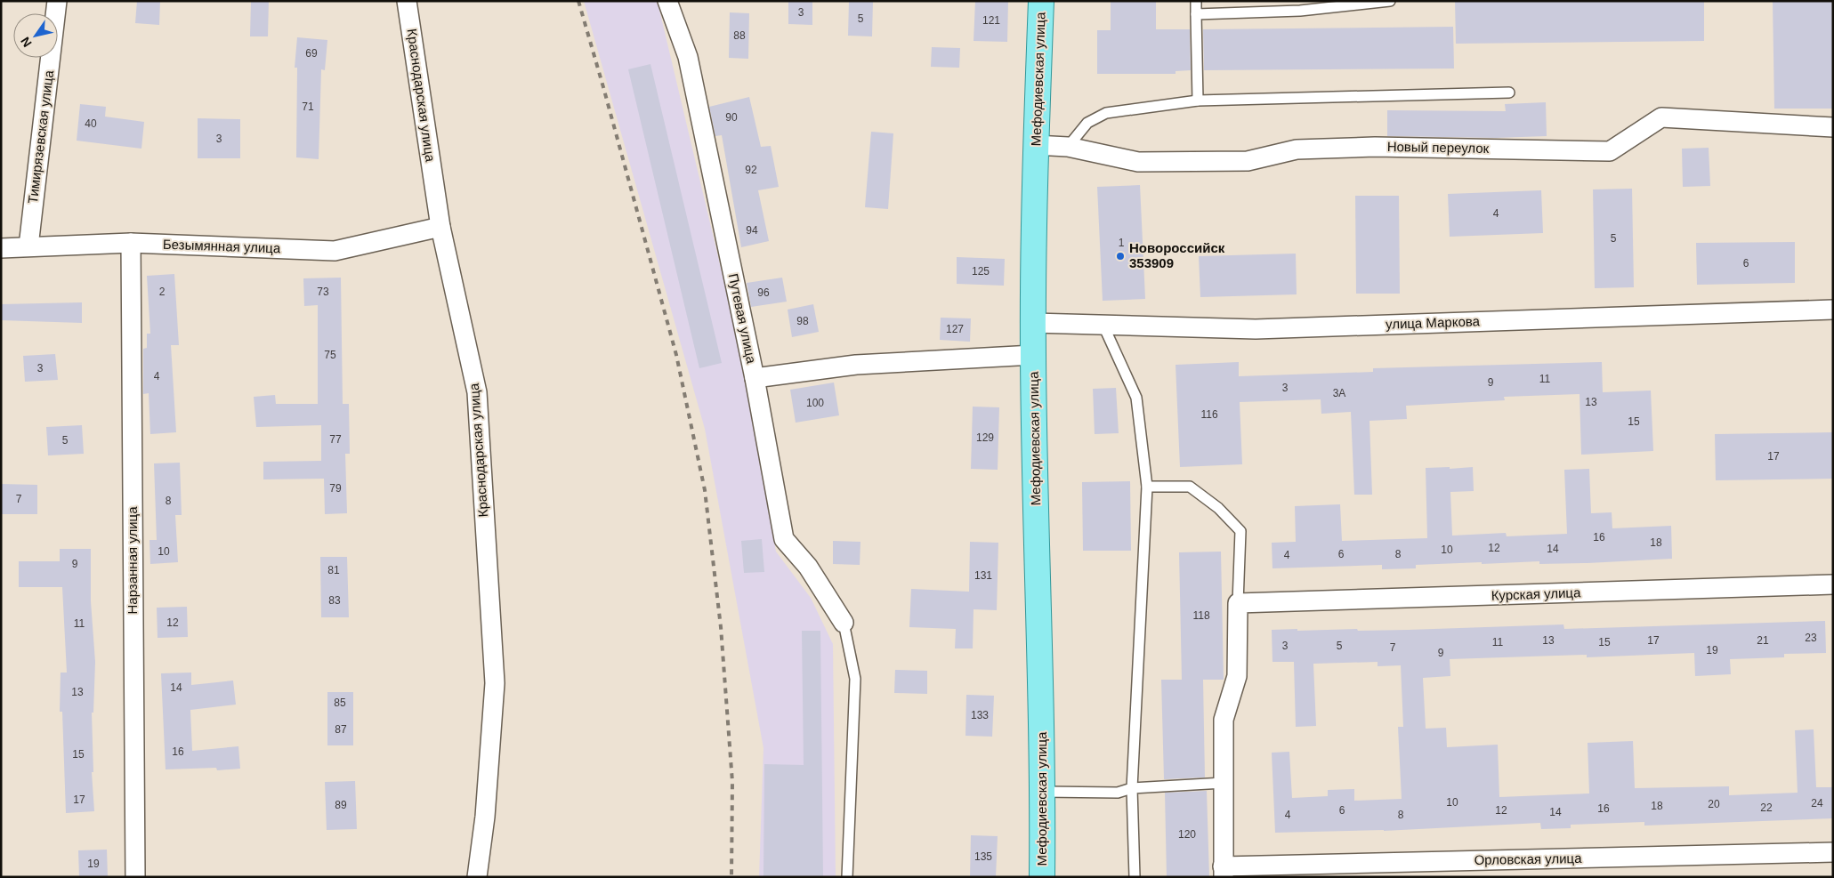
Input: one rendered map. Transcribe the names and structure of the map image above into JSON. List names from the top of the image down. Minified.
{"streets":{"main road":["Мефодиевская улица"],"street":["Краснодарская улица","Тимирязевская улица","Новый переулок","Безымянная улица","Путевая улица","улица Маркова","Нарзанная улица","Курская улица","Орловская улица"]},"crossings":[["Мефодиевская улица","Новый переулок"],["Мефодиевская улица","улица Маркова"],["Краснодарская улица","Безымянная улица"],["Тимирязевская улица","Безымянная улица"],["Безымянная улица","Нарзанная улица"]],"places":["Новороссийск 353909"],"house_numbers":["3","5","121","88","69","71","90","40","3","92","4","94","5","1","6","125","2","73","96","98","127","75","3","4","11","9","3","3А","13","100","116","15","129","77","5","17","79","7","8","16","18","12","14","10","10","6","8","4","9","81","131","83","118","12","11","23","13","17","21","11","15","3","5","7","19","9","14","13","85","133","87","16","15","17","10","24","20","89","18","22","16","6","12","14","4","8","120","135","19"],"north":"bottom left"}
